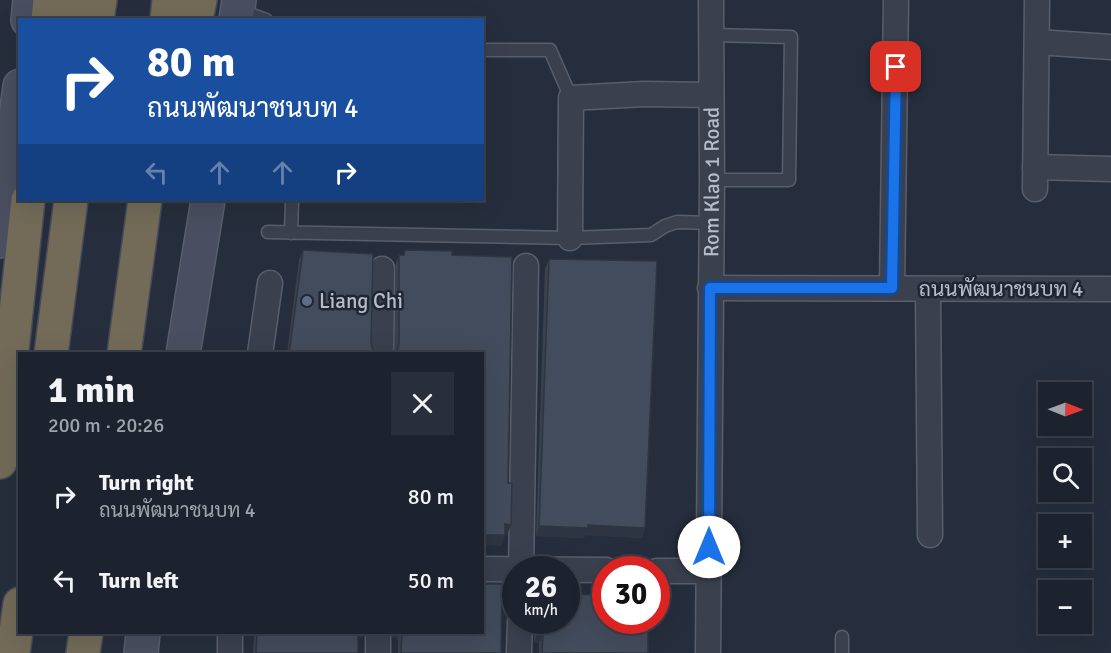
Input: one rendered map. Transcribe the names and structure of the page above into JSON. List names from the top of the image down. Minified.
{"streets":{"street":["Rom Klao 1 Road","ถนนพัฒนาชนบท 4"]},"crossings":[["Rom Klao 1 Road","ถนนพัฒนาชนบท 4"]],"places":["Liang Chi"],"north":"right","page":{"turn":["80 m","ถนนพัฒนาชนบท 4"],"heading":["1 min","200 m · 20:26"],"map_buttons":["+","−"],"list":[{"name":"Turn right","note":"ถนนพัฒนาชนบท 4","value":"80 m"},{"name":"Turn left","value":"50 m"}],"speed":"26 km/h","limit":"30"}}
